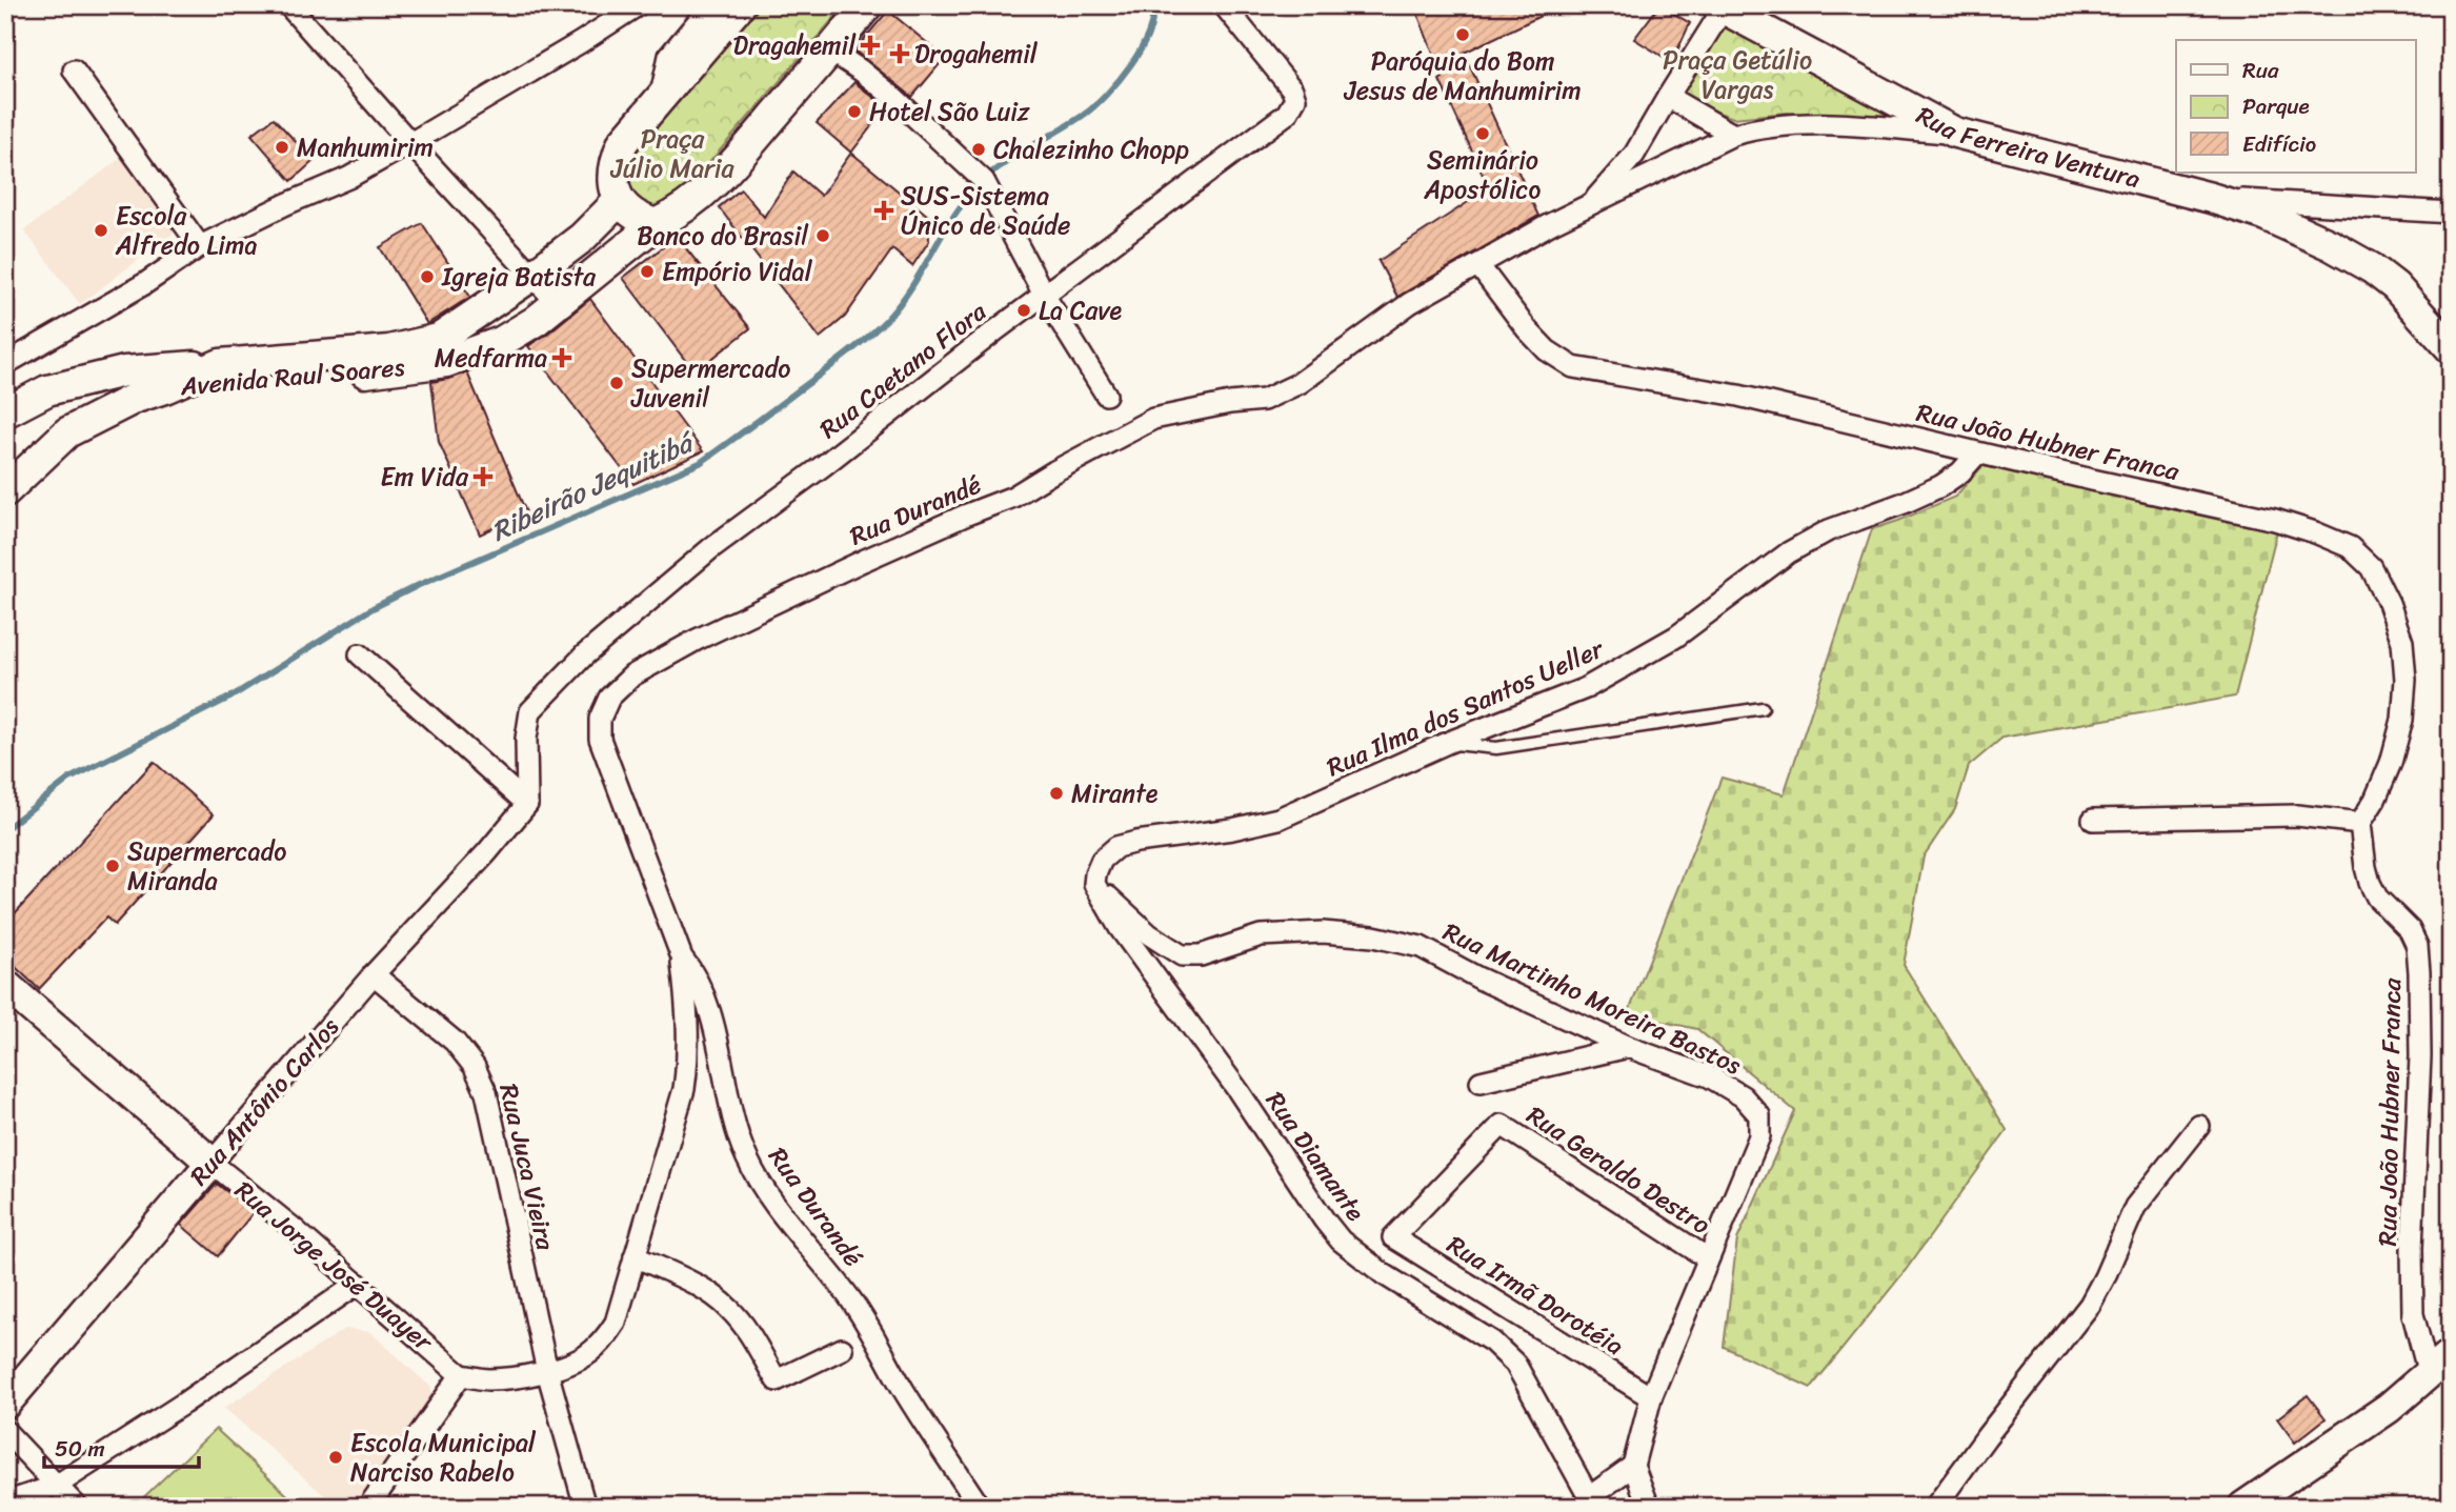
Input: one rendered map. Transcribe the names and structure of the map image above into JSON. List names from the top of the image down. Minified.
{"streets":{"street":["Rua Ferreira Ventura","Rua Caetano Flora","Avenida Raul Soares","Rua João Hubner Franca","Rua Durandé","Rua Ilma dos Santos Ueller","Rua Martinho Moreira Bastos","Rua Antônio Carlos","Rua Diamante","Rua Juca Vieira","Rua Geraldo Destro","Rua Jorge José Duayer","Rua Irmã Dorotéia"]},"crossings":[["Rua Ferreira Ventura","Rua Durandé"],["Rua Caetano Flora","Rua Antônio Carlos"],["Rua João Hubner Franca","Rua Durandé"],["Rua João Hubner Franca","Rua Ilma dos Santos Ueller"],["Rua Ilma dos Santos Ueller","Rua Martinho Moreira Bastos"],["Rua Ilma dos Santos Ueller","Rua Diamante"],["Rua Martinho Moreira Bastos","Rua Diamante"],["Rua Martinho Moreira Bastos","Rua Geraldo Destro"],["Rua Martinho Moreira Bastos","Rua Irmã Dorotéia"],["Rua Antônio Carlos","Rua Juca Vieira"],["Rua Antônio Carlos","Rua Jorge José Duayer"],["Rua Geraldo Destro","Rua Irmã Dorotéia"]],"water":["Ribeirão Jequitibá"],"parks":["Praça Getúlio Vargas","Praça Júlio Maria"],"places":{"other":["Paróquia do Bom Jesus de Manhumirim","Hotel São Luiz","Seminário Apostólico","Manhumirim","Chalezinho Chopp","Escola Alfredo Lima","Banco do Brasil","Empório Vidal","Igreja Batista","La Cave","Supermercado Juvenil","Mirante","Supermercado Miranda","Escola Municipal Narciso Rabelo"],"health":["Dragahemil","Drogahemil","SUS-Sistema Único de Saúde","Medfarma","Em Vida"]},"legend":["Rua","Parque","Edifício"],"scale_bar":"50 m"}
